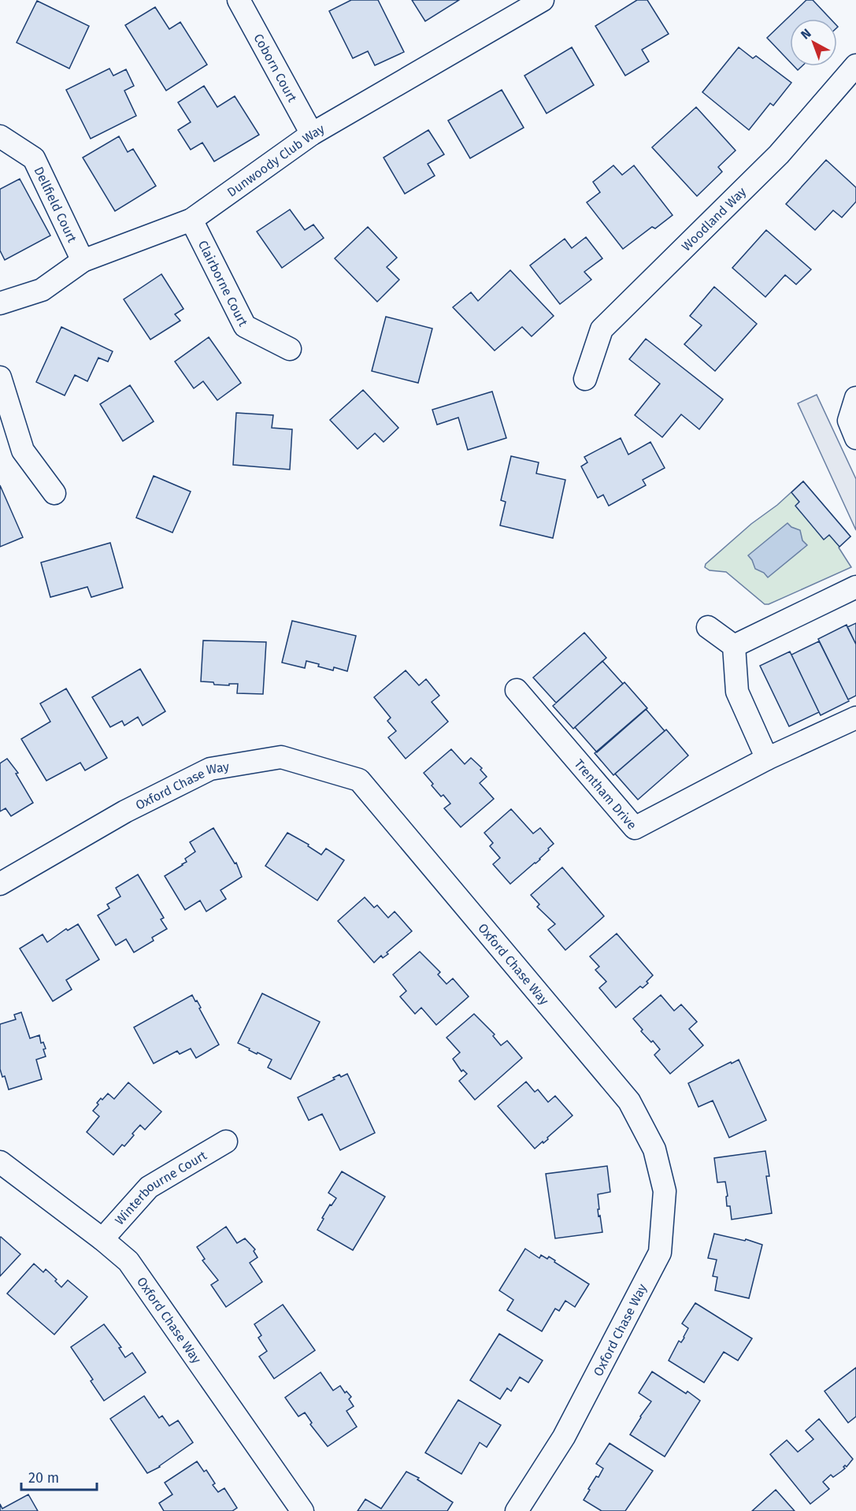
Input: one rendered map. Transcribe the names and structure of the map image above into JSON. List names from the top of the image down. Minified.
{"streets":{"street":["Coborn Court","Dunwoody Club Way","Dellfield Court","Woodland Way","Clairborne Court","Oxford Chase Way","Trentham Drive","Winterbourne Court"]},"crossings":[["Coborn Court","Dunwoody Club Way"],["Dunwoody Club Way","Dellfield Court"],["Dunwoody Club Way","Clairborne Court"],["Oxford Chase Way","Winterbourne Court"]],"scale_bar":"20 m","north":"top left"}
